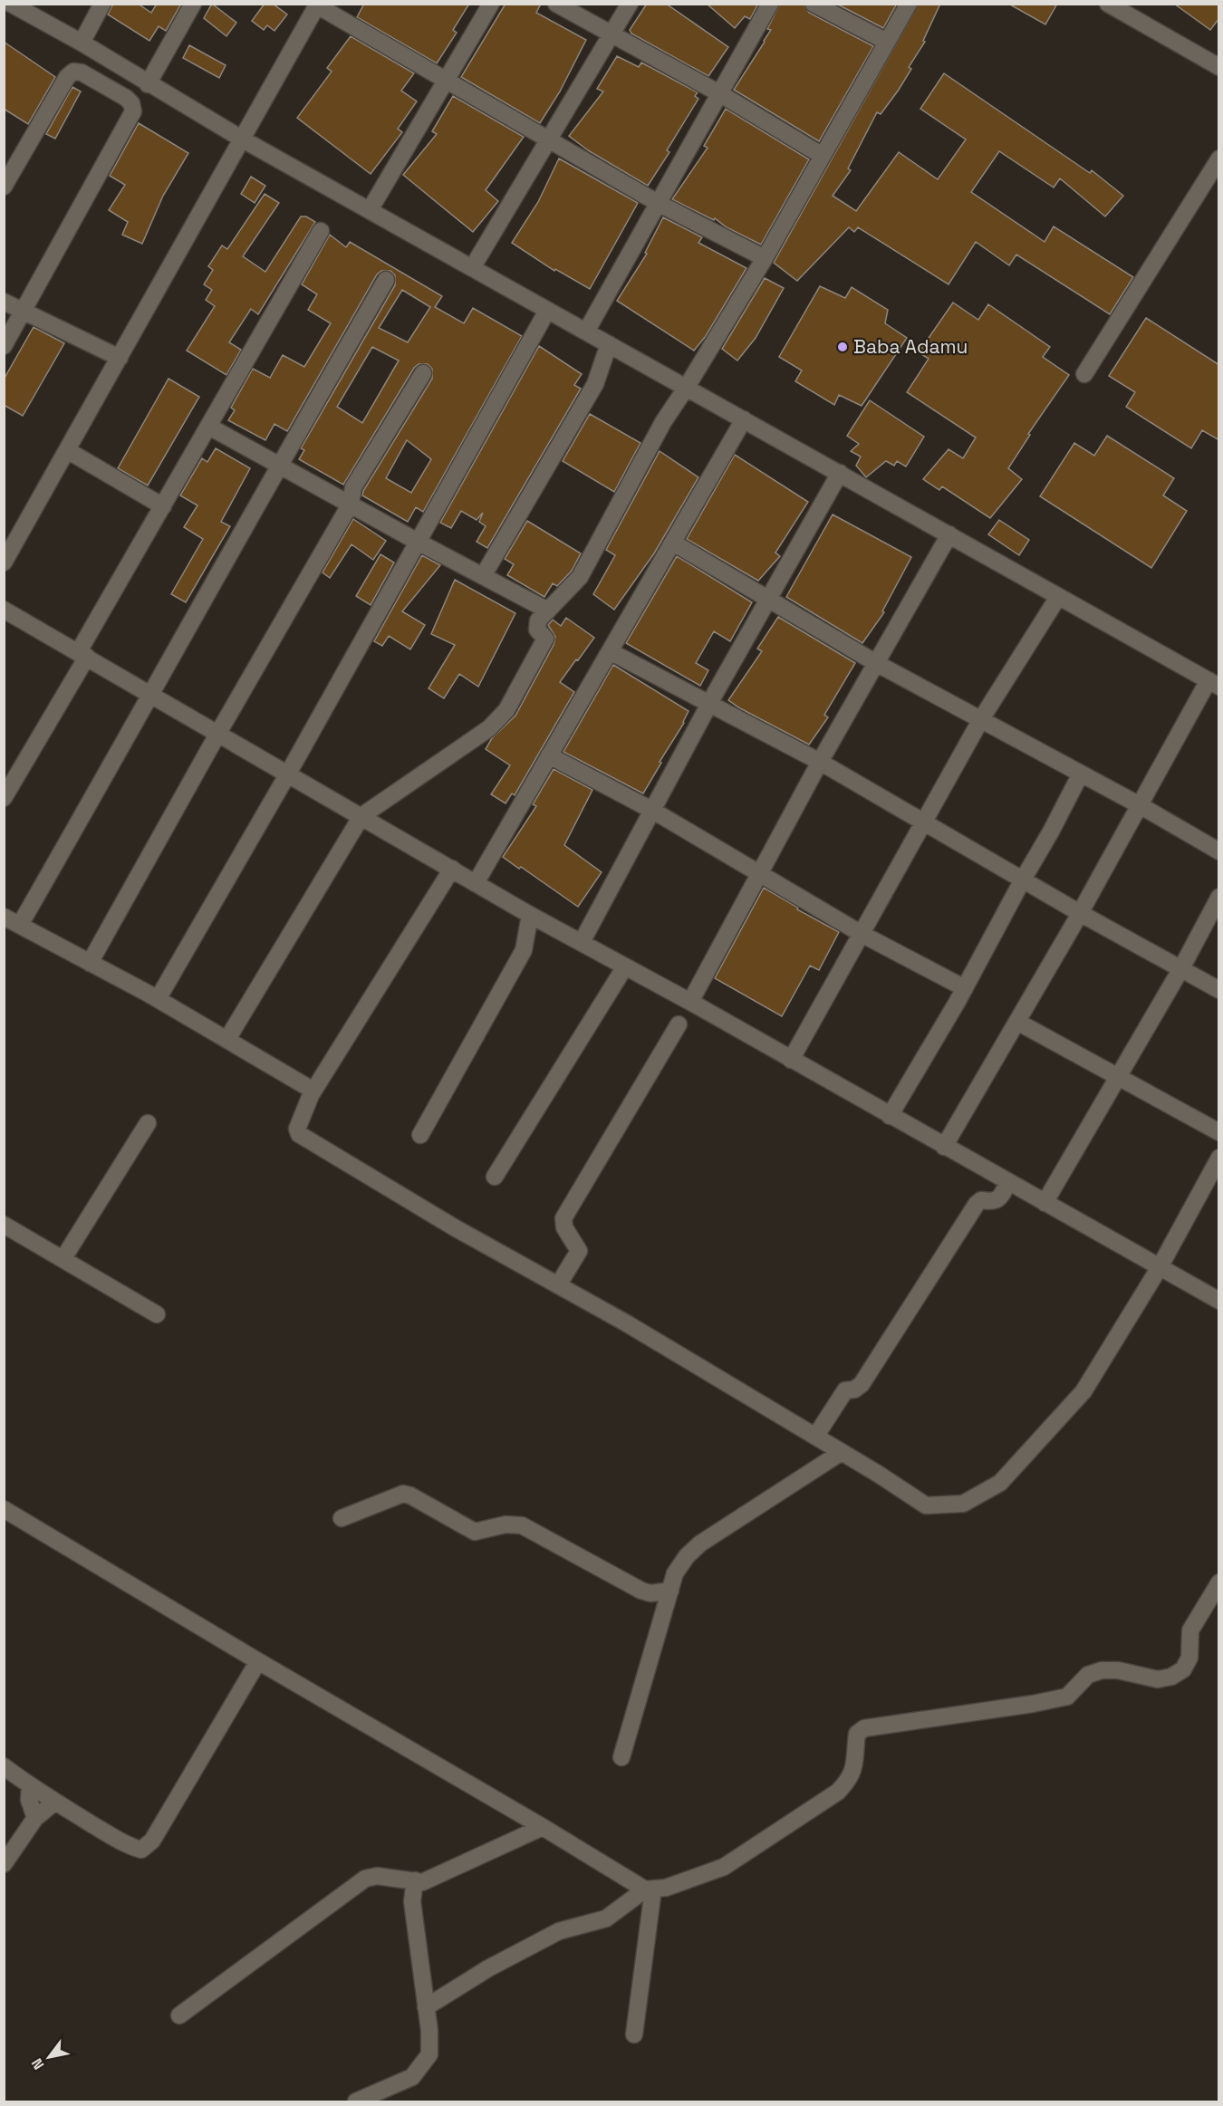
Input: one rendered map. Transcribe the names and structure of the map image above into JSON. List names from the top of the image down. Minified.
{"places":["Baba Adamu"],"north":"bottom left"}
